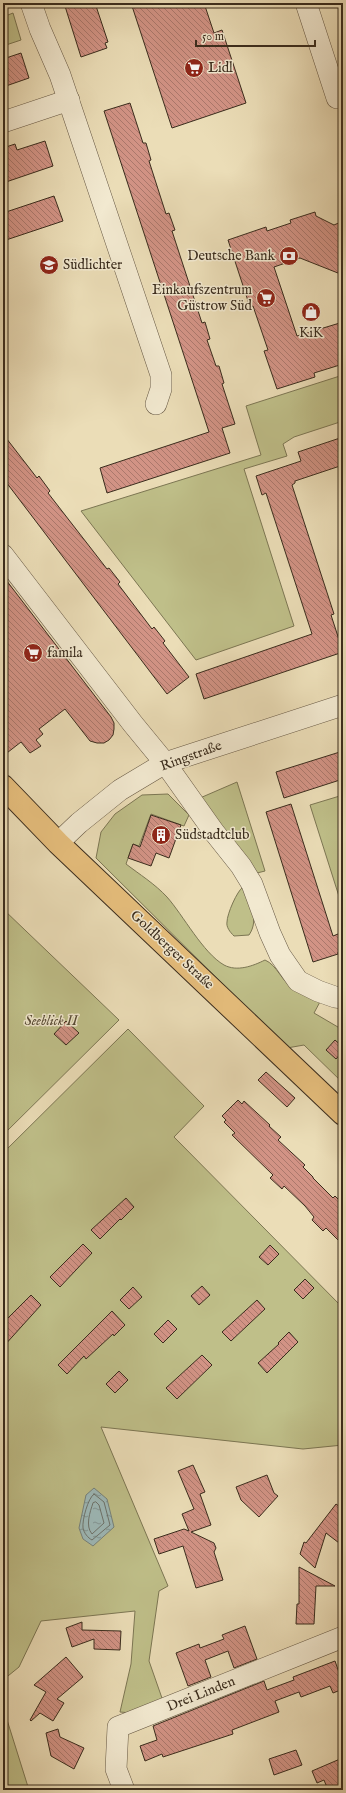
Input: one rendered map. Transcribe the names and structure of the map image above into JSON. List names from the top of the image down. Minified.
{"streets":{"main road":["Goldberger Straße"],"street":["Ringstraße","Drei Linden"]},"crossings":[["Ringstraße","Goldberger Straße"]],"parks":["Seeblick II"],"places":{"supermarket":["Lidl","Einkaufszentrum Güstrow Süd","famila"],"bank":["Deutsche Bank"],"school or university":["Südlichter"],"shop":["KiK"],"building":["Südstadtclub"]},"scale_bar":"50 m"}
